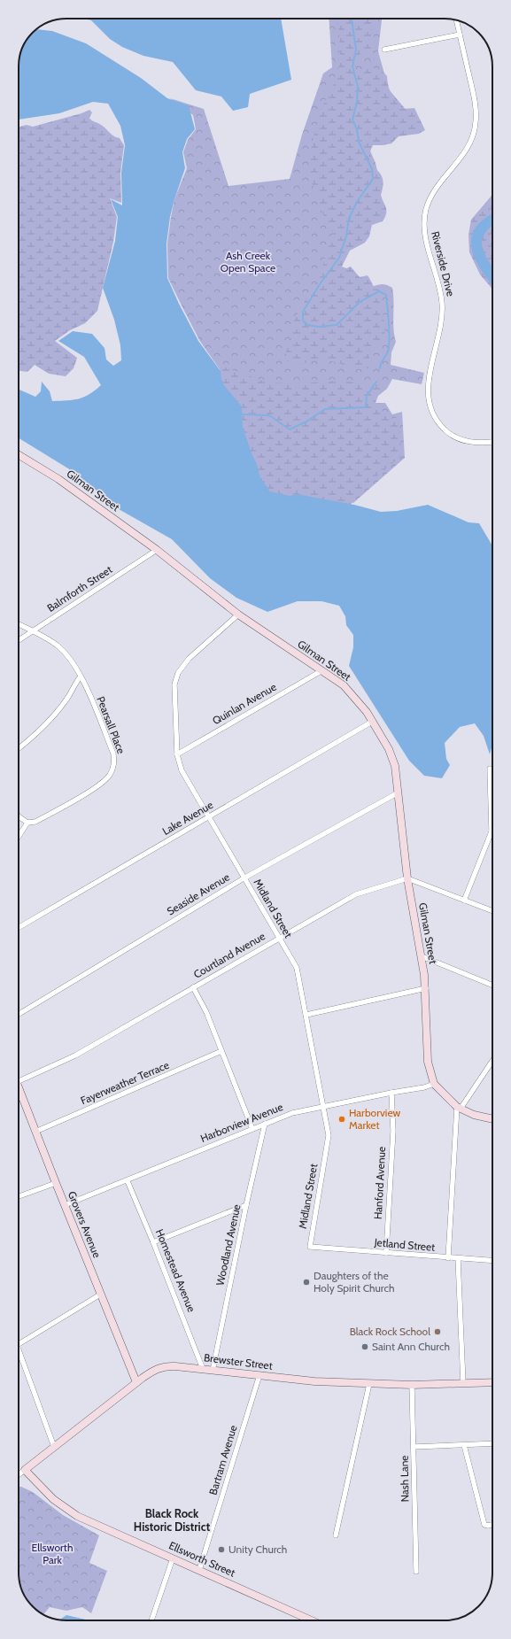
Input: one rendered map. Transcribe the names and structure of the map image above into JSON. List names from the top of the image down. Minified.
{"streets":{"street":["Riverside Drive","Gilman Street","Balmforth Street","Quinlan Avenue","Pearsall Place","Lake Avenue","Seaside Avenue","Midland Street","Courtland Avenue","Fayerweather Terrace","Harborview Avenue","Hanford Avenue","Grovers Avenue","Woodland Avenue","Jetland Street","Homestead Avenue","Brewster Street","Bartram Avenue","Nash Lane","Ellsworth Street"]},"crossings":[["Gilman Street","Balmforth Street"],["Gilman Street","Quinlan Avenue"],["Gilman Street","Lake Avenue"],["Gilman Street","Seaside Avenue"],["Gilman Street","Midland Street"],["Gilman Street","Courtland Avenue"],["Gilman Street","Harborview Avenue"],["Balmforth Street","Pearsall Place"],["Quinlan Avenue","Midland Street"],["Lake Avenue","Midland Street"],["Seaside Avenue","Midland Street"],["Midland Street","Courtland Avenue"],["Midland Street","Harborview Avenue"],["Midland Street","Jetland Street"],["Fayerweather Terrace","Grovers Avenue"],["Harborview Avenue","Hanford Avenue"],["Harborview Avenue","Grovers Avenue"],["Harborview Avenue","Woodland Avenue"],["Harborview Avenue","Homestead Avenue"],["Hanford Avenue","Jetland Street"],["Grovers Avenue","Brewster Street"],["Woodland Avenue","Brewster Street"],["Homestead Avenue","Brewster Street"],["Brewster Street","Bartram Avenue"],["Brewster Street","Nash Lane"],["Brewster Street","Ellsworth Street"],["Bartram Avenue","Ellsworth Street"]],"districts":["Black Rock Historic District"],"parks":["Ash Creek Open Space","Ellsworth Park"],"places":["Harborview Market","Daughters of the Holy Spirit Church","Black Rock School","Saint Ann Church","Unity Church"]}
